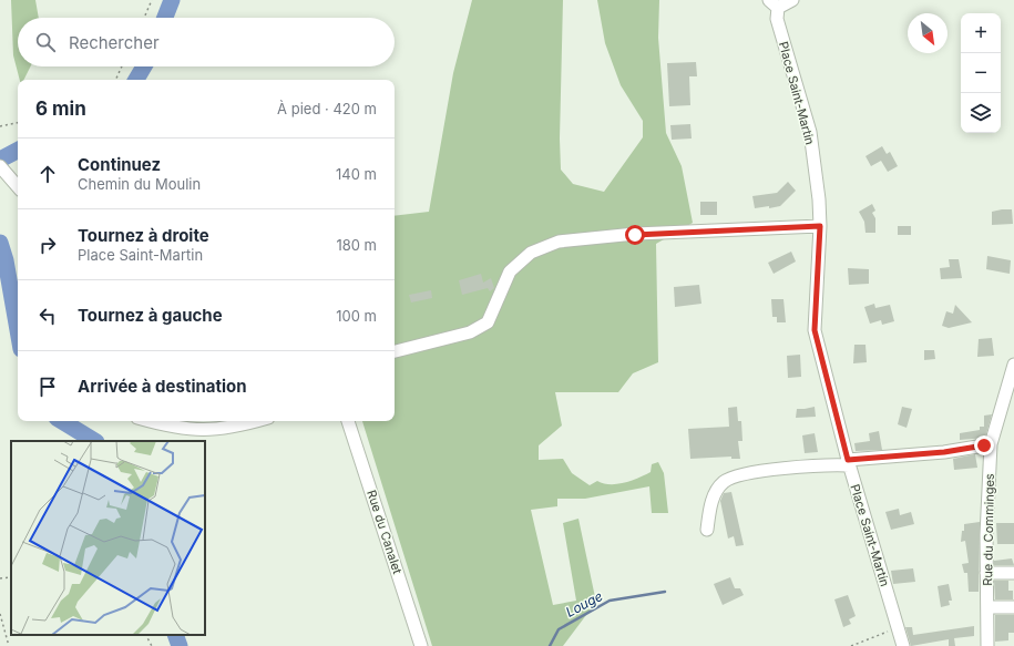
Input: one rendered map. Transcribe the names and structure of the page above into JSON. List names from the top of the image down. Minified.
{"streets":{"street":["Place Saint-Martin","Rue du Comminges","Rue du Canalet"]},"water":["Louge"],"north":"bottom right","page":{"map_buttons":["+","−"],"search":"Rechercher","heading":["6 min","À pied · 420 m"],"list":[["Continuez","Chemin du Moulin","140 m"],["Tournez à droite","Place Saint-Martin","180 m"],["Tournez à gauche","100 m"],"Arrivée à destination"]}}
